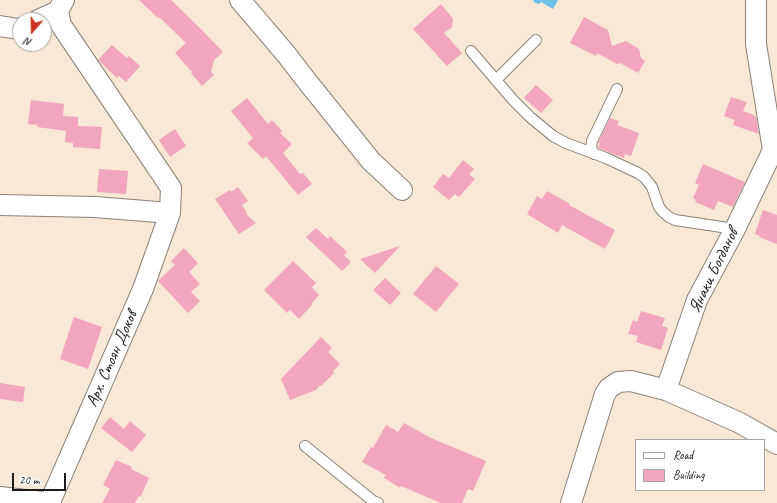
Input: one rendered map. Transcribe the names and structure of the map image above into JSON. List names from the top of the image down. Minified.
{"streets":{"street":["Янаки Богданов","Арх. Стоян Доков"]},"legend":["Road","Building"],"scale_bar":"20 m","north":"bottom"}
